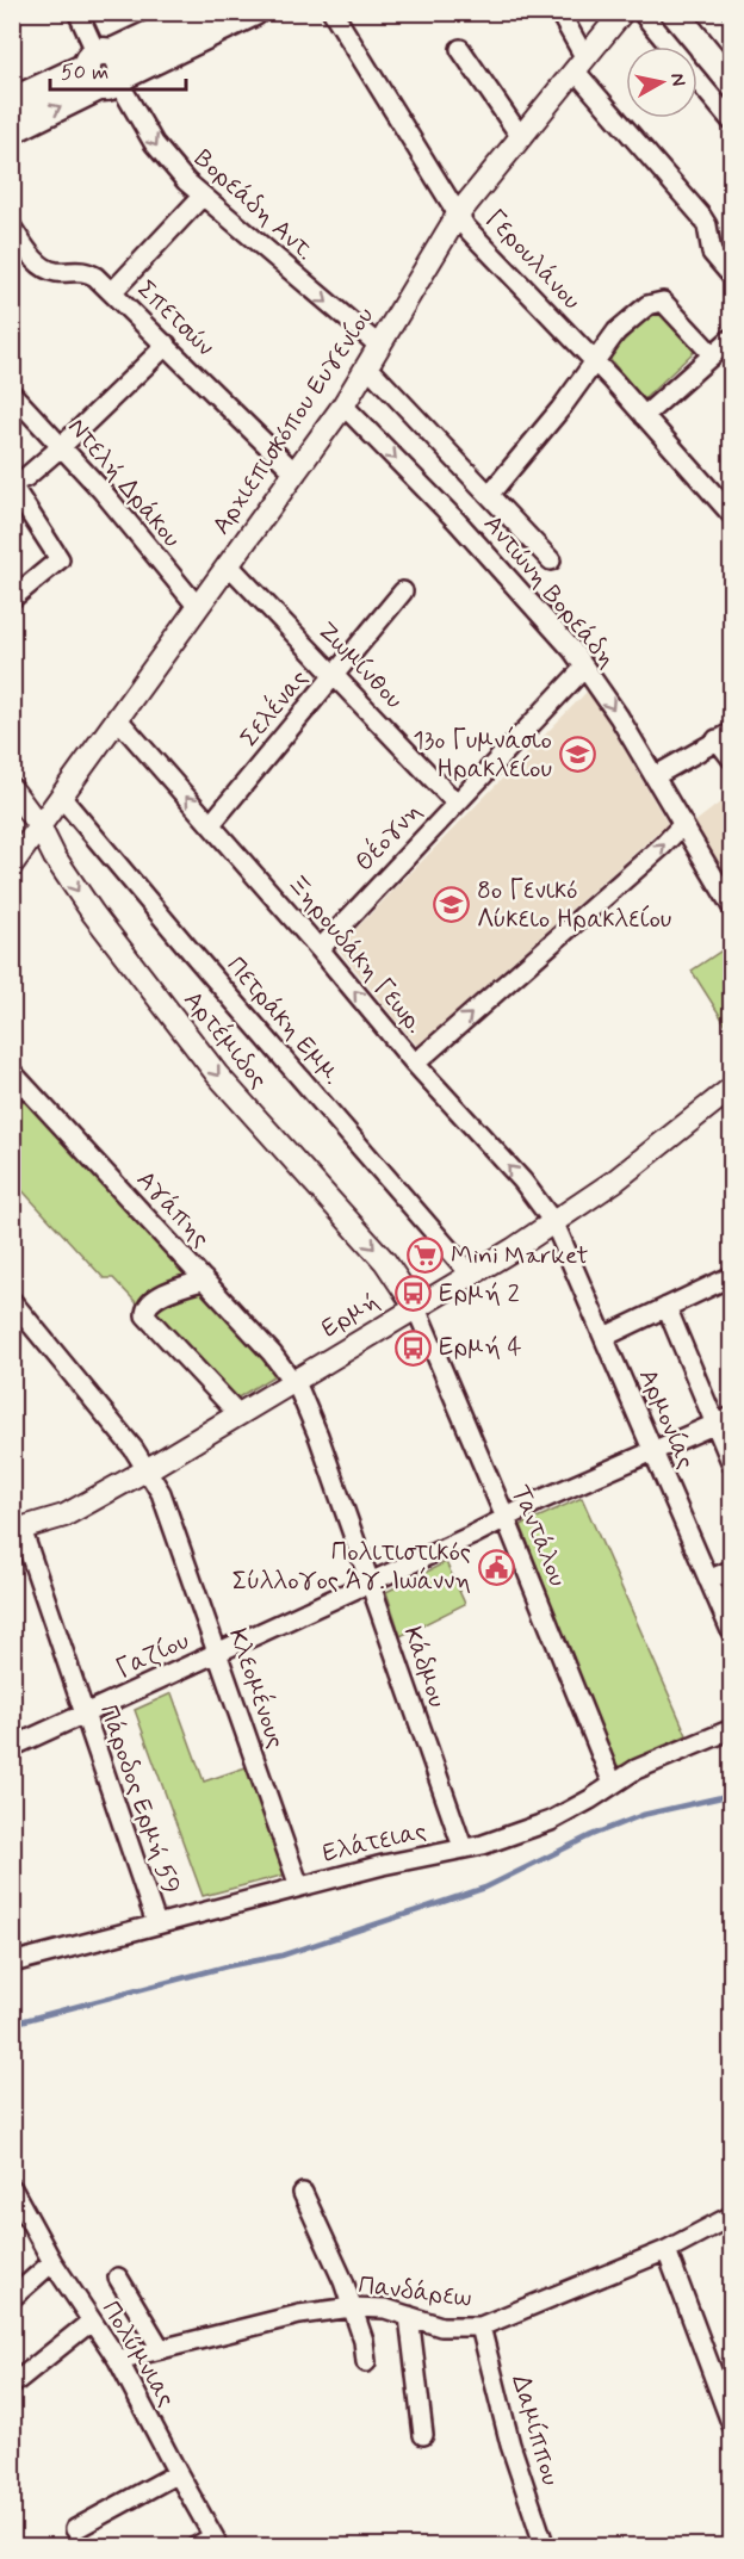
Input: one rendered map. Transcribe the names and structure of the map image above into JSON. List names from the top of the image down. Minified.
{"streets":{"street":["Βορεάδη Αντ.","Γερουλάνου","Σπετσών","Αρχιεπισκόπου Ευγενίου","Ντελή Δράκου","Αντώνη Βορεάδη","Ζωμίνθου","Σελένας","Θέογνη","Ξηρουδάκη Γεωρ.","Πετράκη Εμμ.","Αρτέμιδος","Αγάπης","Ερμή","Αρμονίας","Ταντάλου","Γαζίου","Κάδμου","Κλεομένους","Πάροδος Ερμή 59","Ελάτειας","Πανδάρεω","Πολύμνιας","Δαμίππου"]},"crossings":[["Βορεάδη Αντ.","Αρχιεπισκόπου Ευγενίου"],["Γερουλάνου","Αρχιεπισκόπου Ευγενίου"],["Σπετσών","Αρχιεπισκόπου Ευγενίου"],["Αρχιεπισκόπου Ευγενίου","Ντελή Δράκου"],["Αρχιεπισκόπου Ευγενίου","Αντώνη Βορεάδη"],["Αρχιεπισκόπου Ευγενίου","Ζωμίνθου"],["Αρχιεπισκόπου Ευγενίου","Ξηρουδάκη Γεωρ."],["Αρχιεπισκόπου Ευγενίου","Πετράκη Εμμ."],["Αρχιεπισκόπου Ευγενίου","Αρτέμιδος"],["Αντώνη Βορεάδη","Θέογνη"],["Ζωμίνθου","Σελένας"],["Ζωμίνθου","Θέογνη"],["Σελένας","Ξηρουδάκη Γεωρ."],["Θέογνη","Ξηρουδάκη Γεωρ."],["Ξηρουδάκη Γεωρ.","Ερμή"],["Ξηρουδάκη Γεωρ.","Αρμονίας"],["Πετράκη Εμμ.","Ερμή"],["Αρτέμιδος","Ερμή"],["Αρτέμιδος","Ταντάλου"],["Αγάπης","Ερμή"],["Αγάπης","Κάδμου"],["Ερμή","Αρμονίας"],["Ερμή","Ταντάλου"],["Ερμή","Κάδμου"],["Ερμή","Κλεομένους"],["Ερμή","Πάροδος Ερμή 59"],["Αρμονίας","Γαζίου"],["Ταντάλου","Γαζίου"],["Ταντάλου","Ελάτειας"],["Γαζίου","Κάδμου"],["Γαζίου","Κλεομένους"],["Γαζίου","Πάροδος Ερμή 59"],["Κάδμου","Ελάτειας"],["Κλεομένους","Ελάτειας"],["Πάροδος Ερμή 59","Ελάτειας"],["Πανδάρεω","Πολύμνιας"],["Πανδάρεω","Δαμίππου"]],"one_way":["Βορεάδη Αντ.","Ξηρουδάκη Γεωρ.","Αρτέμιδος"],"places":{"school or university":["13o Γυμνάσιο Ηρακλείου","8ο Γενικό Λύκειο Ηρακλείου"],"supermarket":["Mini Market"],"bus stop":["Ερμή 2","Ερμή 4"],"public building":["Πολιτιστικός Σύλλογος Άγ. Ιωάννη"]},"scale_bar":"50 m","north":"right"}
